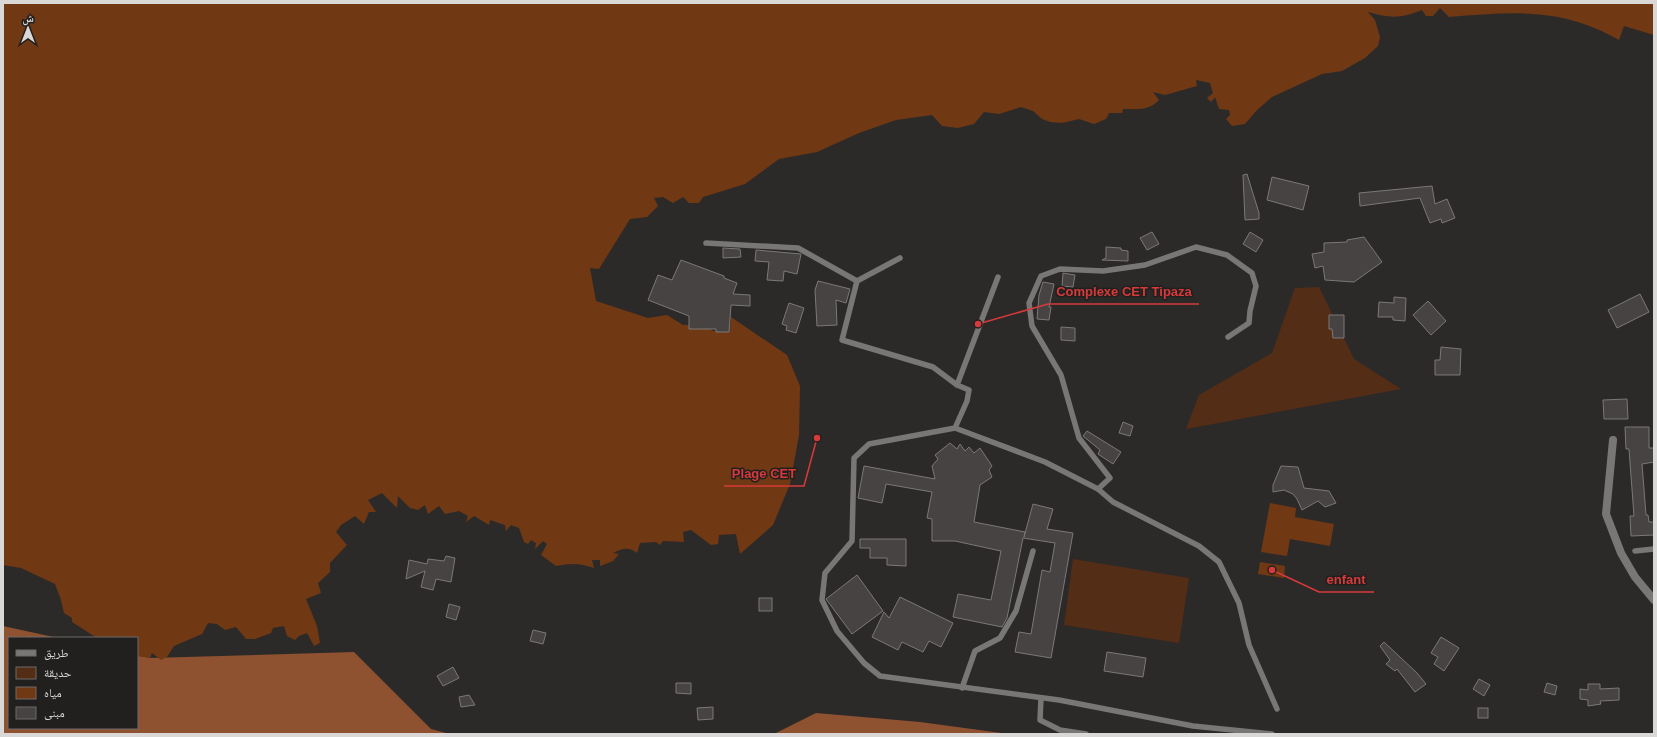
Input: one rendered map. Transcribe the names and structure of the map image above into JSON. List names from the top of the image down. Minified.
{"places":["Complexe CET Tipaza","Plage CET","enfant"],"legend":["طريق","حديقة","مياه","مبنى"],"north":"top"}
